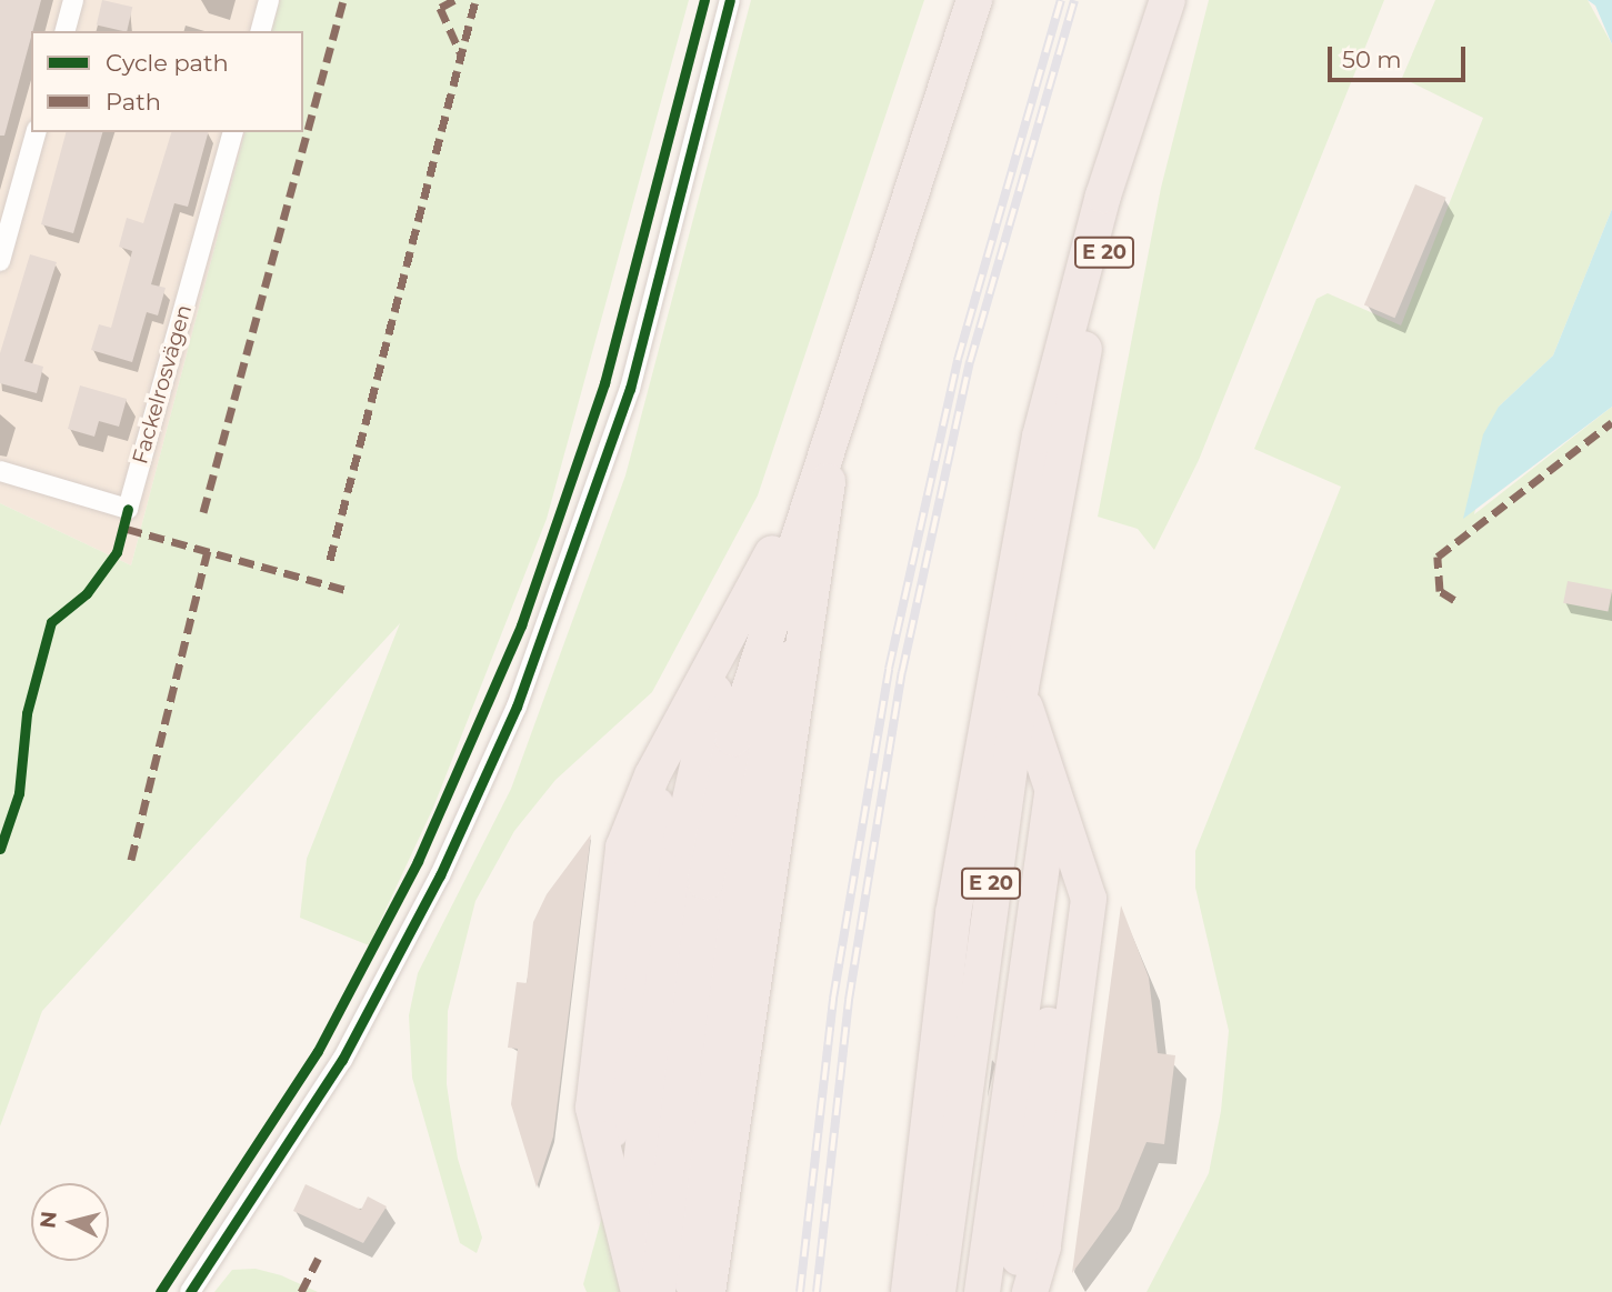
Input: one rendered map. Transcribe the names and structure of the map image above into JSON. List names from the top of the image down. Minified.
{"streets":{"highway":["E 20"],"street":["Fackelrosvägen"]},"legend":["Cycle path","Path"],"scale_bar":"50 m","north":"left"}
